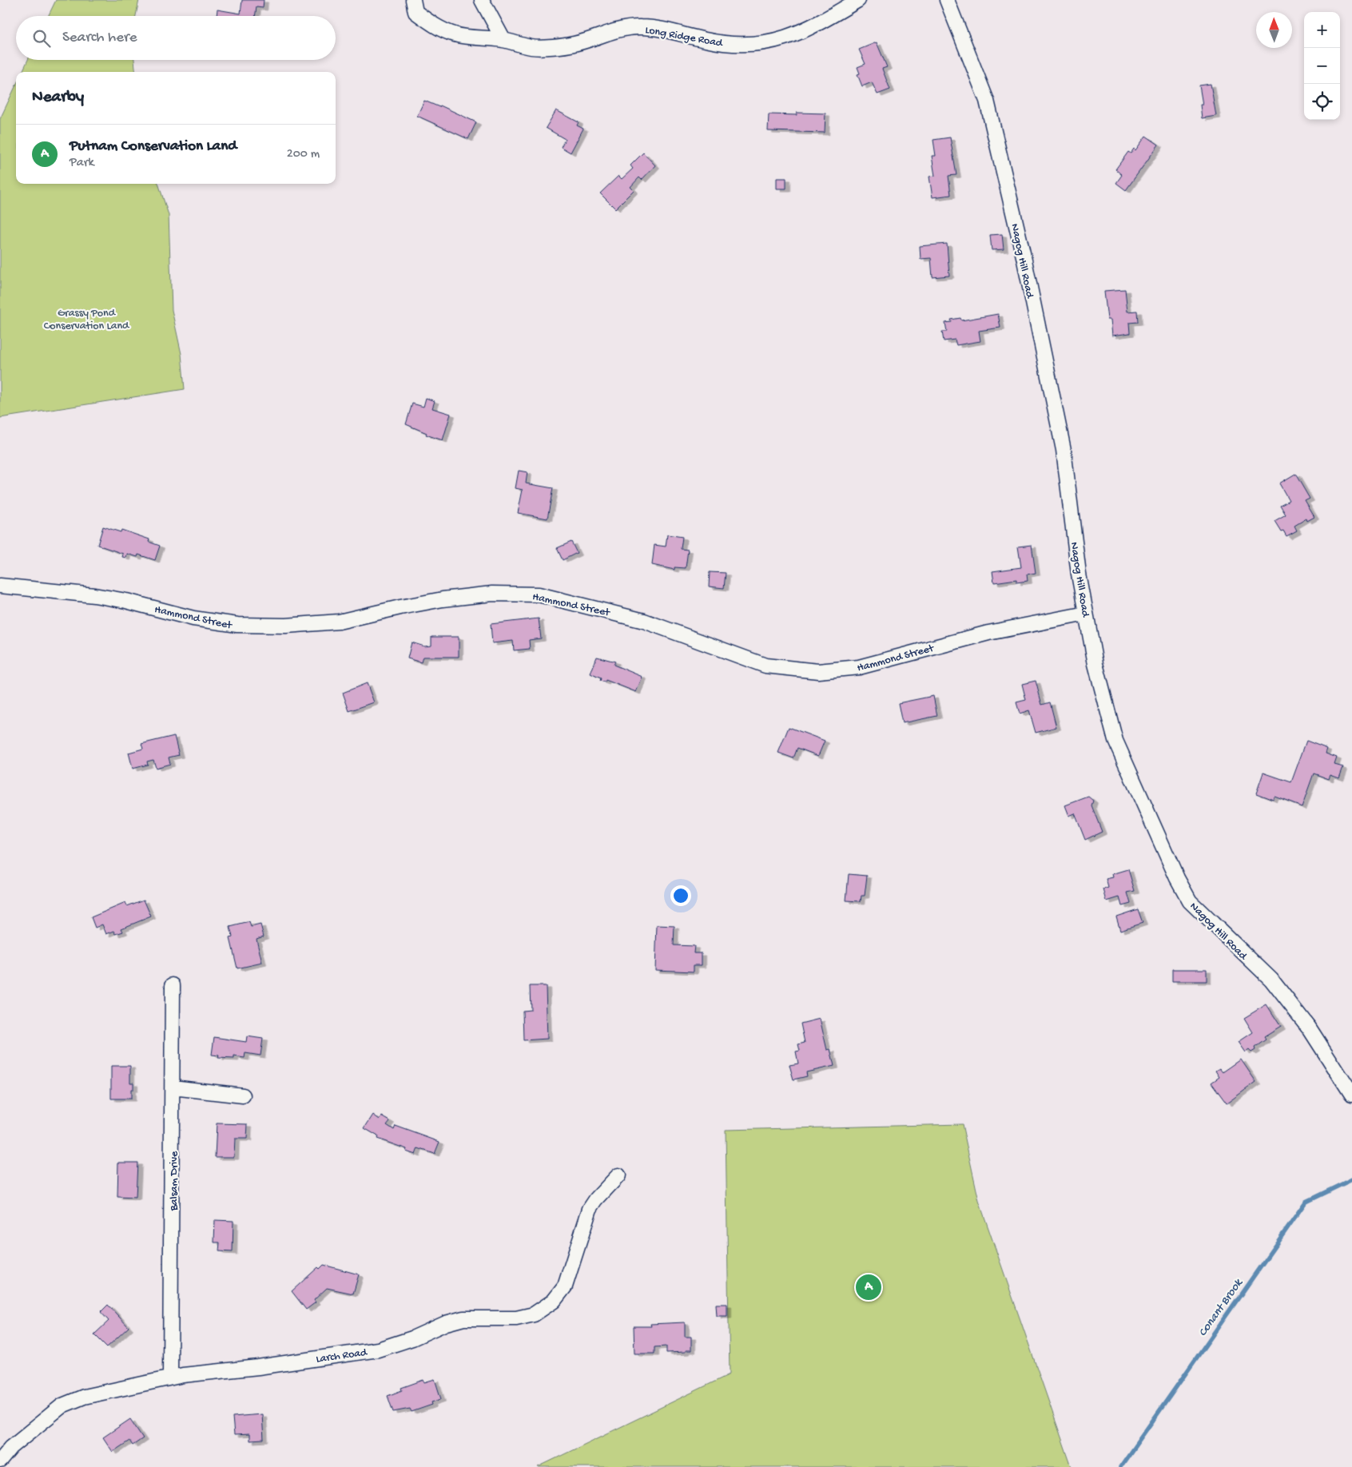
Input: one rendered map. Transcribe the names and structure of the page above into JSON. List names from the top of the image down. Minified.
{"streets":{"street":["Long Ridge Road","Nagog Hill Road","Hammond Street","Balsam Drive","Larch Road"]},"crossings":[["Nagog Hill Road","Hammond Street"],["Balsam Drive","Larch Road"]],"water":["Conant Brook"],"parks":["Grassy Pond Conservation Land"],"north":"top","page":{"map_buttons":["+","−"],"search":"Search here","heading":"Nearby","list":[{"mark":"A","name":"Putnam Conservation Land","note":"Park","value":"200 m"}],"pins":"A"}}
